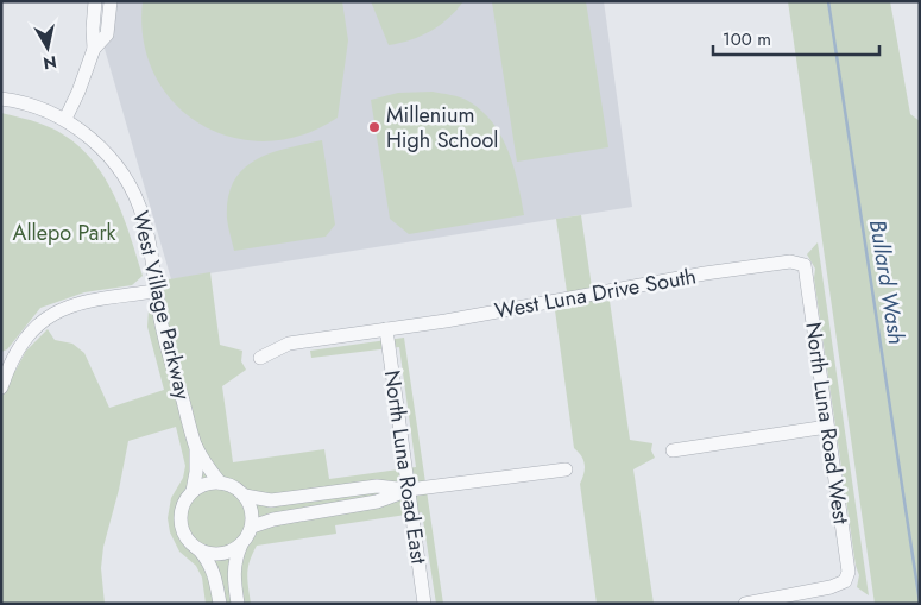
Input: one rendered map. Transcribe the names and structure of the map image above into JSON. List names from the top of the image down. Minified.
{"streets":{"street":["West Luna Drive South","West Village Parkway","North Luna Road West","North Luna Road East"]},"crossings":[["West Luna Drive South","North Luna Road West"],["West Luna Drive South","North Luna Road East"]],"water":["Bullard Wash"],"parks":["Allepo Park"],"places":["Millenium High School"],"scale_bar":"100 m","north":"bottom"}
